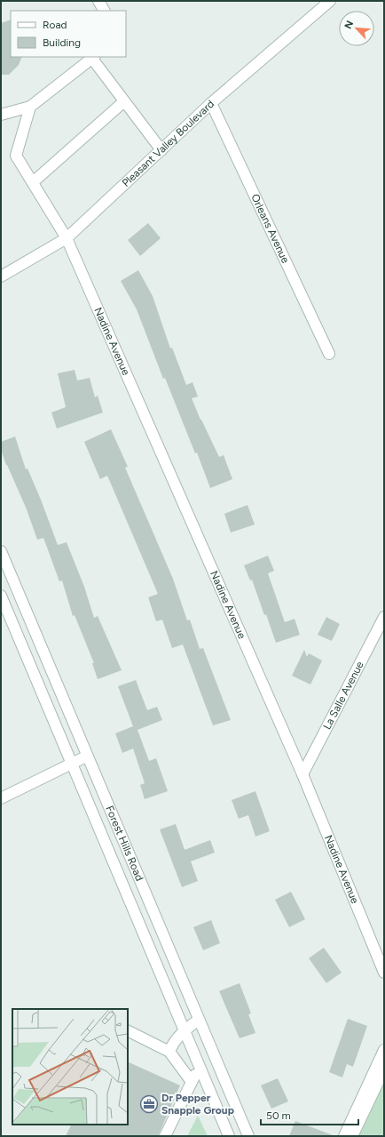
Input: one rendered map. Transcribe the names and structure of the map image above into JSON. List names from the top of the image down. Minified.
{"streets":{"street":["Pleasant Valley Boulevard","Orleans Avenue","Nadine Avenue","La Salle Avenue","Forest Hills Road"]},"crossings":[["Pleasant Valley Boulevard","Orleans Avenue"],["Pleasant Valley Boulevard","Nadine Avenue"],["Nadine Avenue","La Salle Avenue"]],"places":{"office":["Dr Pepper Snapple Group"]},"legend":["Road","Building"],"scale_bar":"50 m","north":"top left"}
